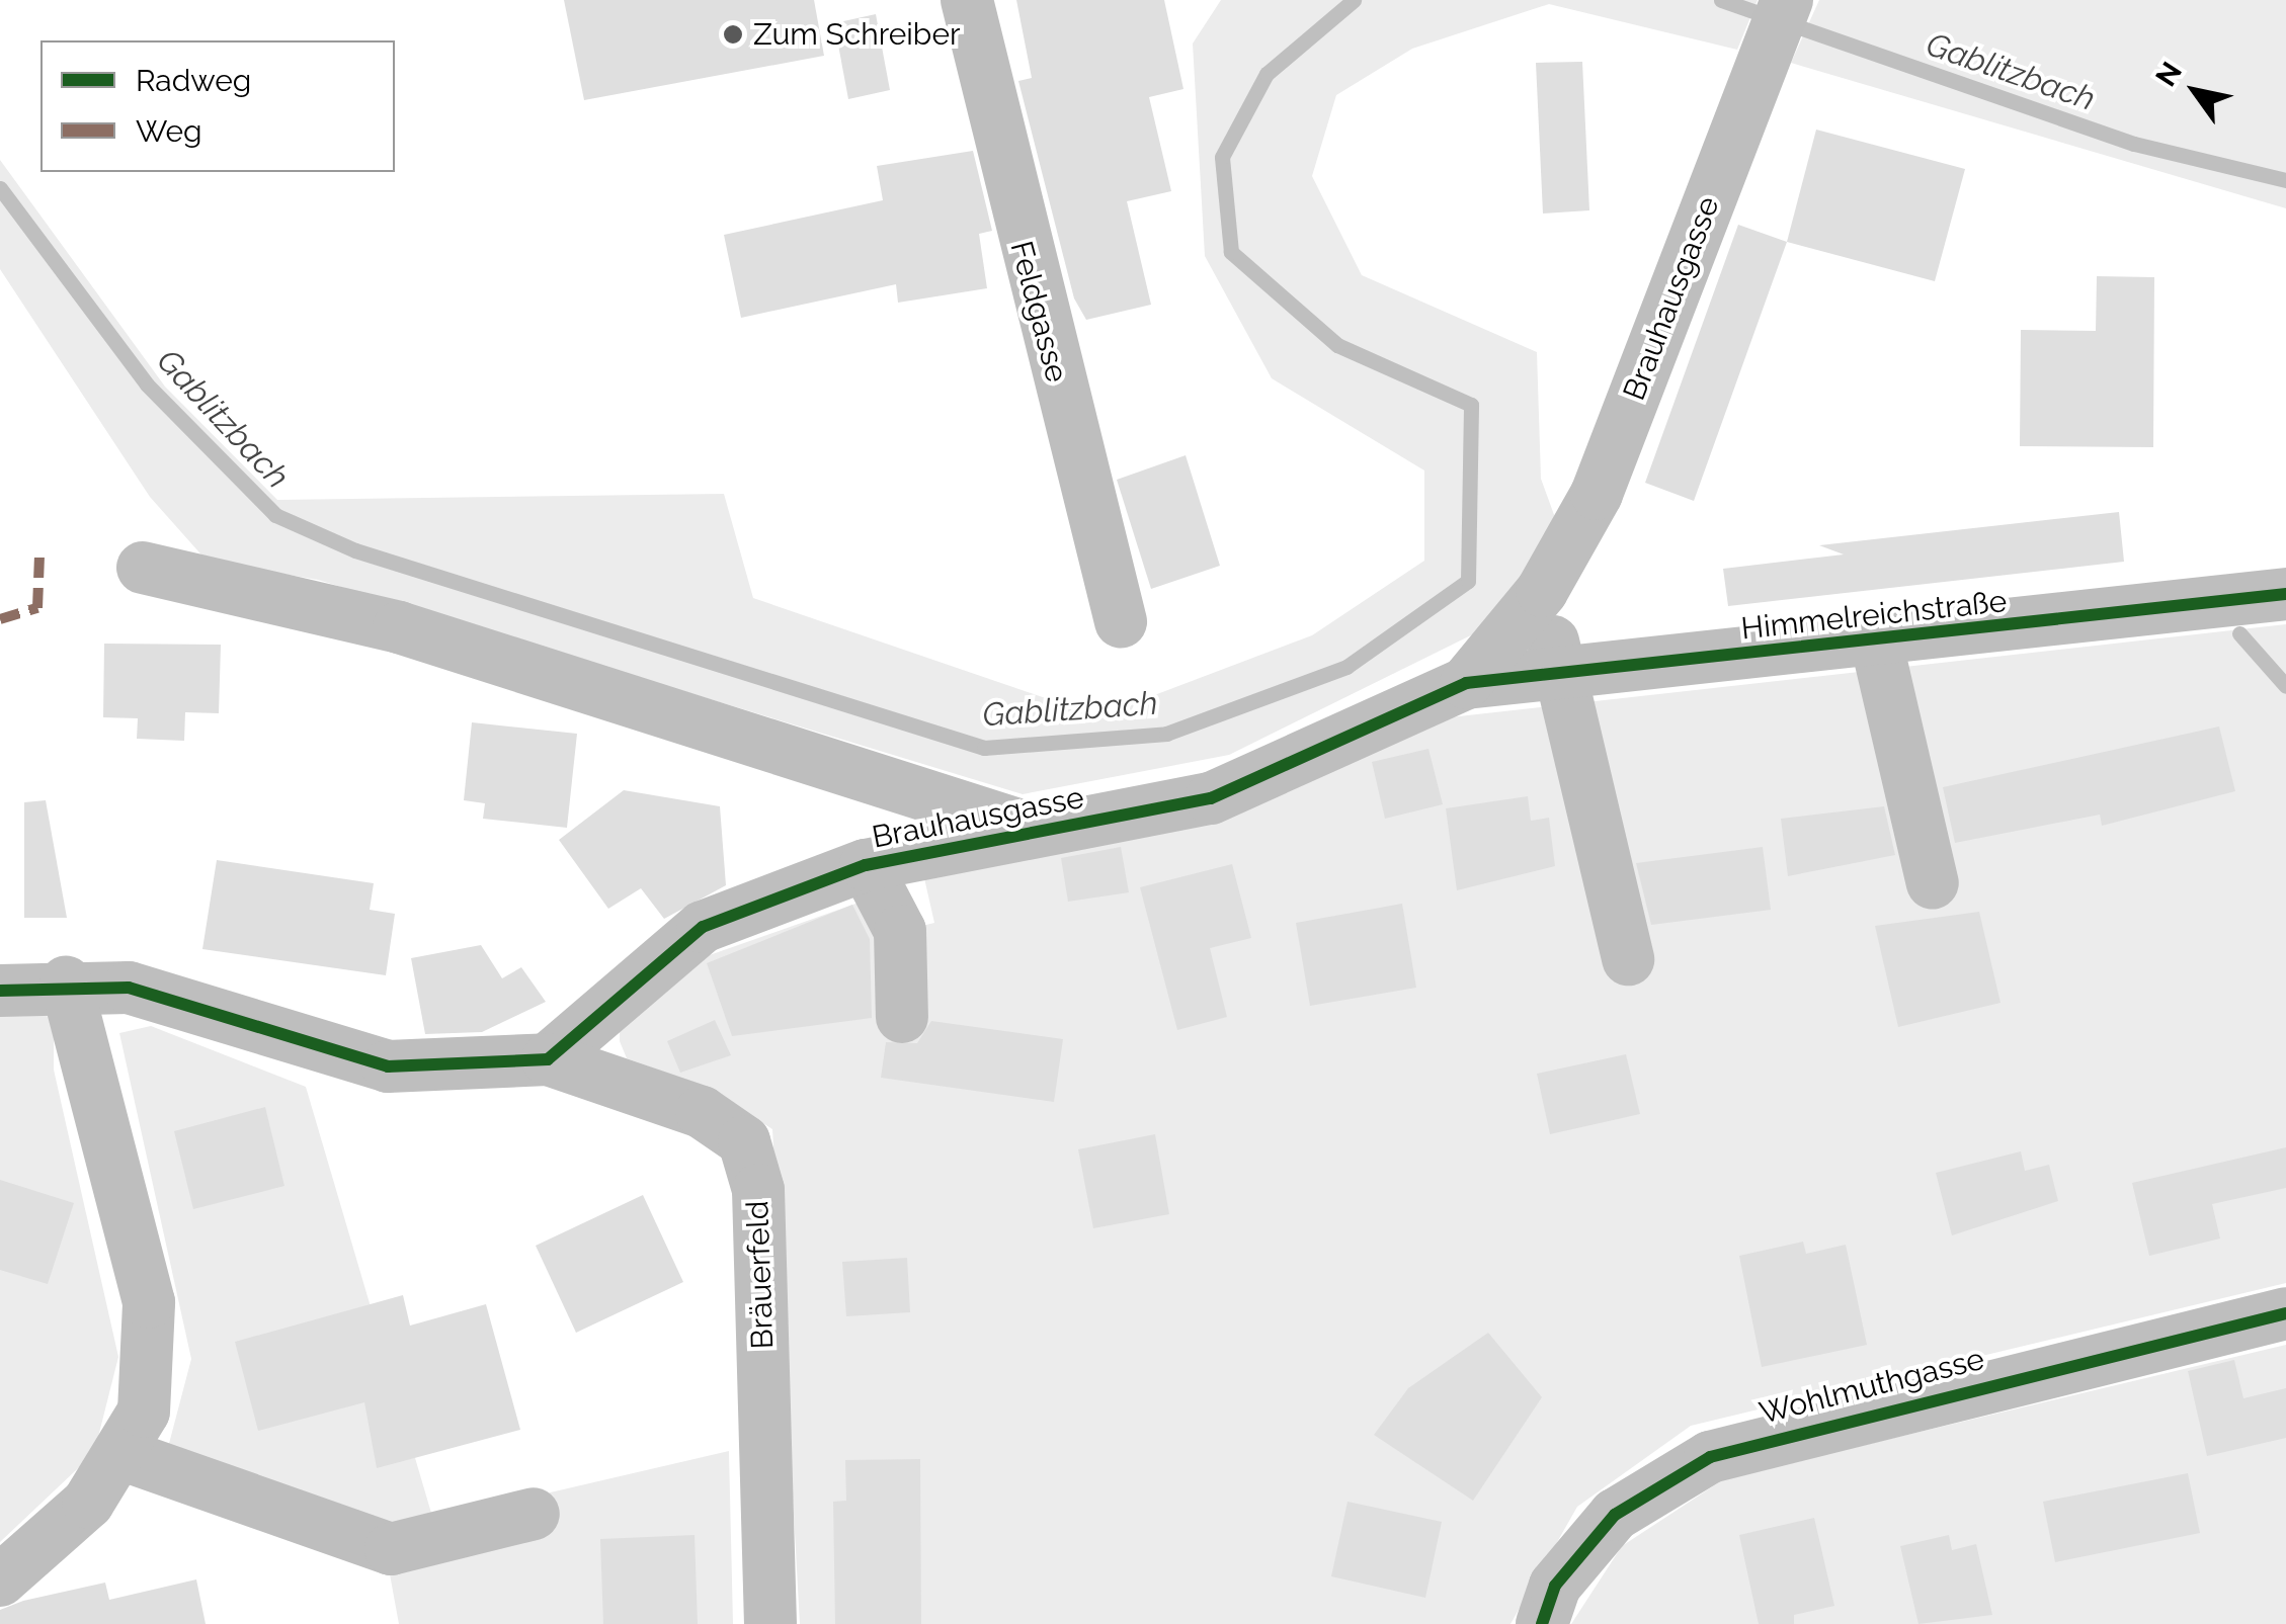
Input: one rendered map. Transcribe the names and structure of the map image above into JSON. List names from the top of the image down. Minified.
{"streets":{"street":["Brauhausgasse","Feldgasse","Himmelreichstraße","Bräuerfeld","Wohlmuthgasse"]},"crossings":[["Brauhausgasse","Himmelreichstraße"],["Brauhausgasse","Bräuerfeld"]],"water":["Gablitzbach"],"places":["Zum Schreiber"],"legend":["Radweg","Weg"],"north":"top left"}
